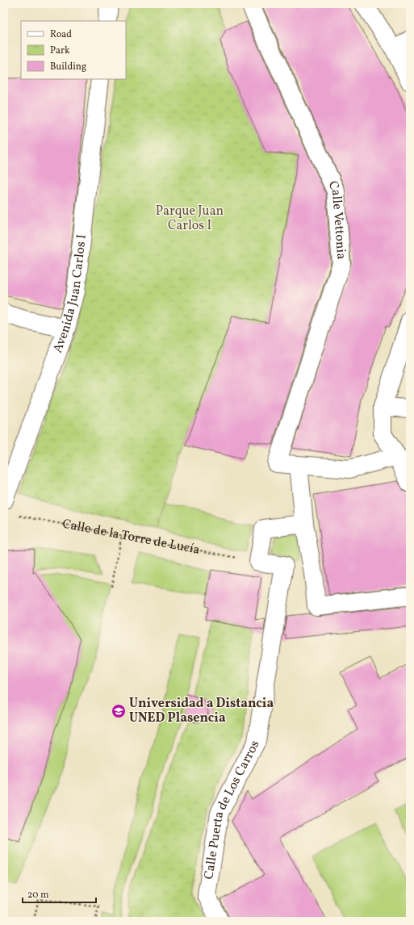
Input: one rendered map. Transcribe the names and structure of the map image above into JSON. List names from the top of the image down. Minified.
{"streets":{"street":["Calle Vettonia","Avenida Juan Carlos I","Calle Puerta de Los Carros"],"path":["Calle de la Torre de Lucía"]},"crossings":[["Calle de la Torre de Lucía","Calle Puerta de Los Carros"]],"parks":["Parque Juan Carlos I"],"places":{"school or university":["Universidad a Distancia UNED Plasencia"]},"legend":["Road","Park","Building"],"scale_bar":"20 m"}
